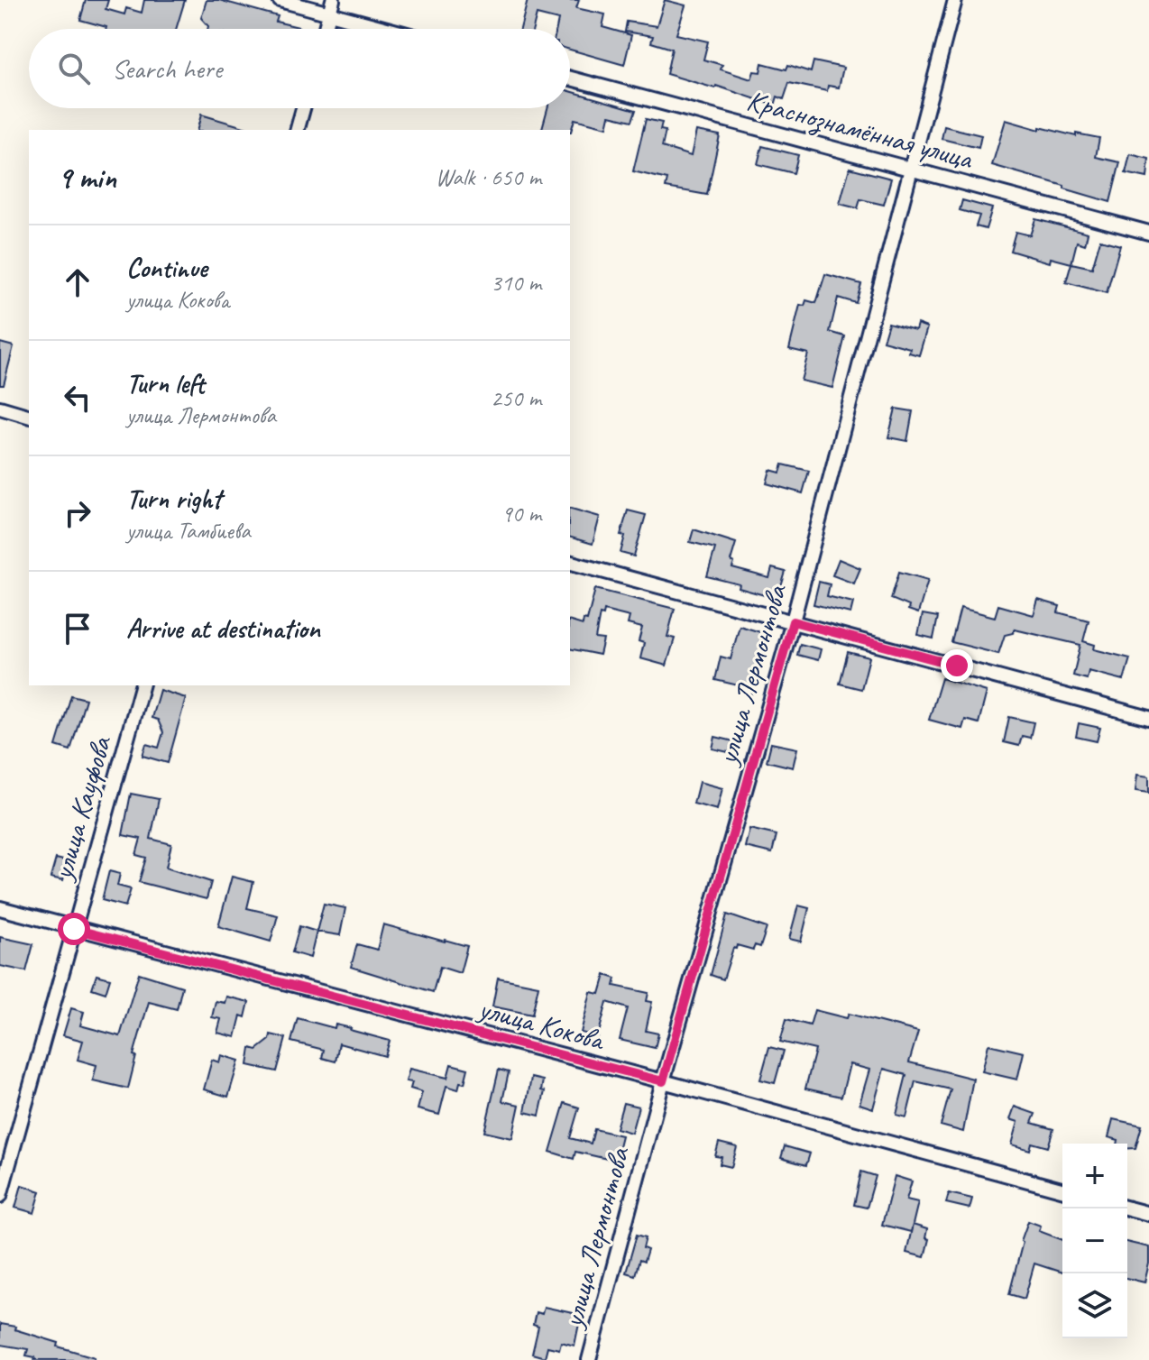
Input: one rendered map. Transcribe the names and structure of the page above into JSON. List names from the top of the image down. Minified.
{"streets":{"street":["Краснознамённая улица","улица Лермонтова","улица Кауфова","улица Кокова"]},"crossings":[["Краснознамённая улица","улица Лермонтова"],["улица Лермонтова","улица Кокова"],["улица Кауфова","улица Кокова"]],"page":{"search":"Search here","heading":["9 min","Walk · 650 m"],"list":[["Continue","улица Кокова","310 m"],["Turn left","улица Лермонтова","250 m"],["Turn right","улица Тамбиева","90 m"],"Arrive at destination"],"map_buttons":["+","−"]}}
